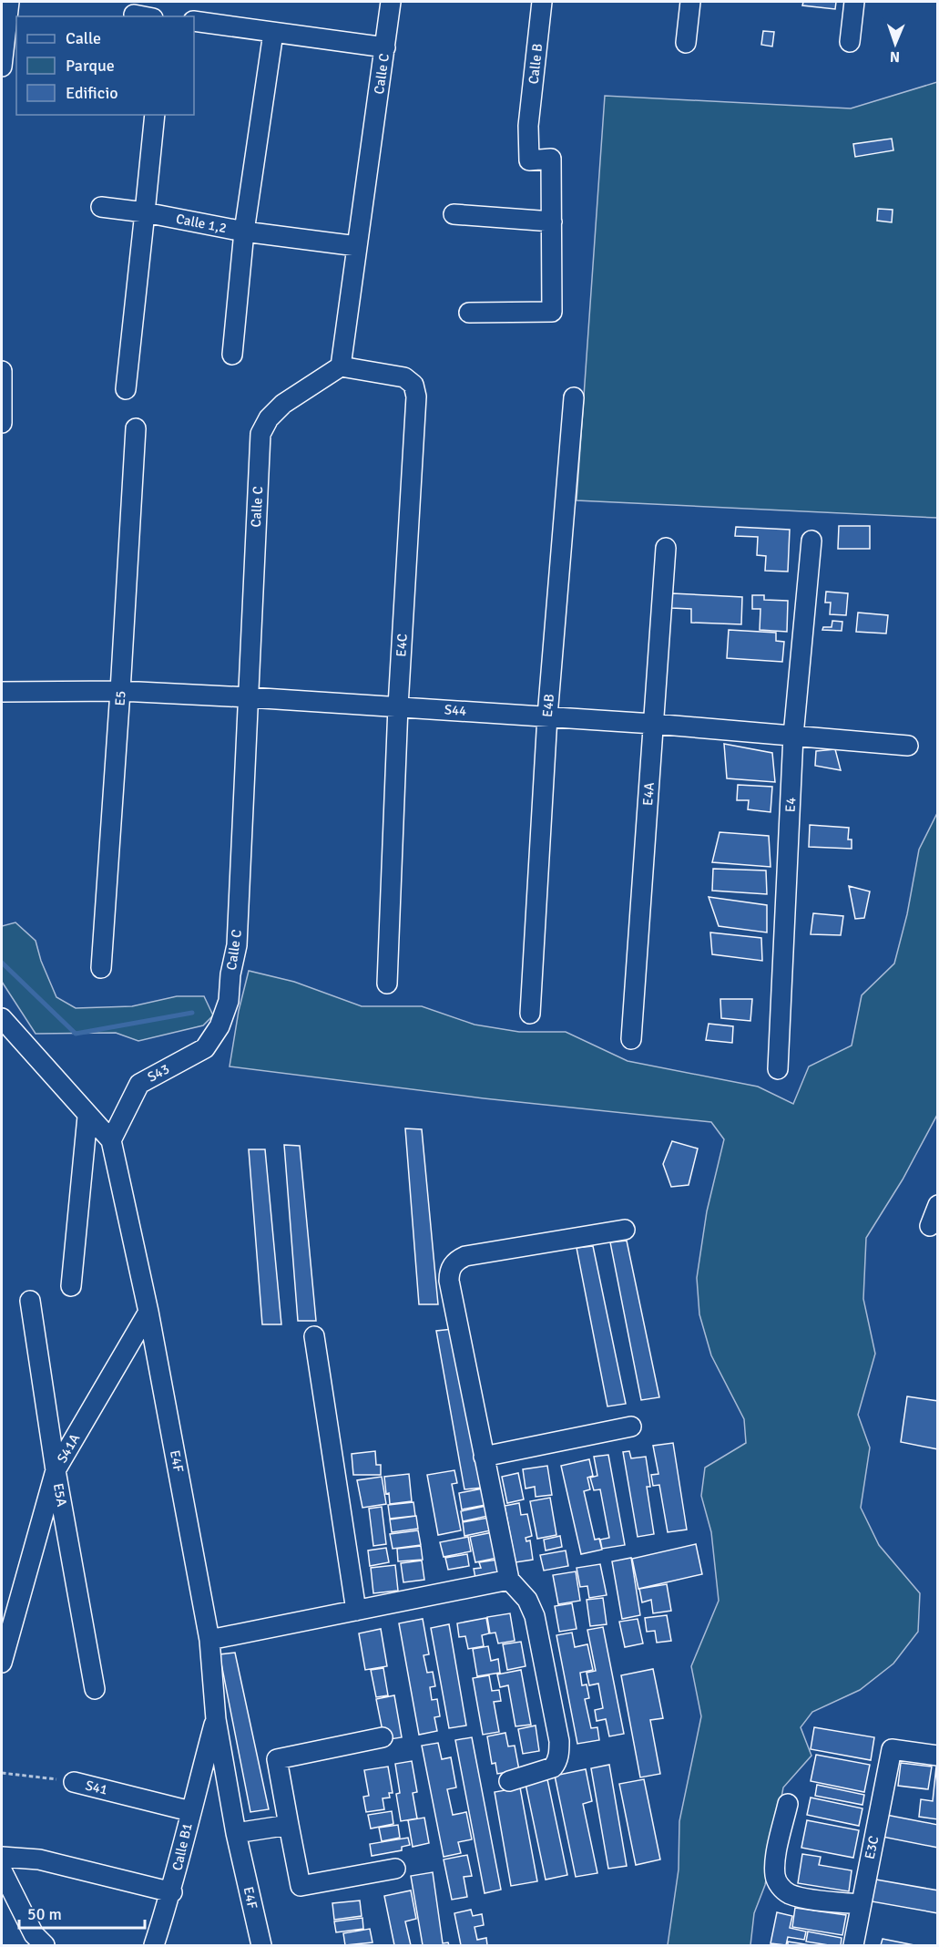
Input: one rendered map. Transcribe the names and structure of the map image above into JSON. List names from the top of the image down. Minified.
{"streets":{"street":["Calle B","Calle C","Calle 1,2","E4C","E5","E4B","S44","E4A","E4","S43","S41A","E4F","E5A","S41","Calle B1","E3C"]},"crossings":[["Calle C","Calle 1,2"],["Calle C","E4C"],["Calle C","S44"],["Calle C","S43"],["E4C","S44"],["E5","S44"],["E4B","S44"],["S44","E4A"],["S44","E4"],["S43","E4F"],["S41A","E4F"],["S41A","E5A"],["E4F","Calle B1"],["S41","Calle B1"]],"legend":["Calle","Parque","Edificio"],"scale_bar":"50 m","north":"bottom"}
